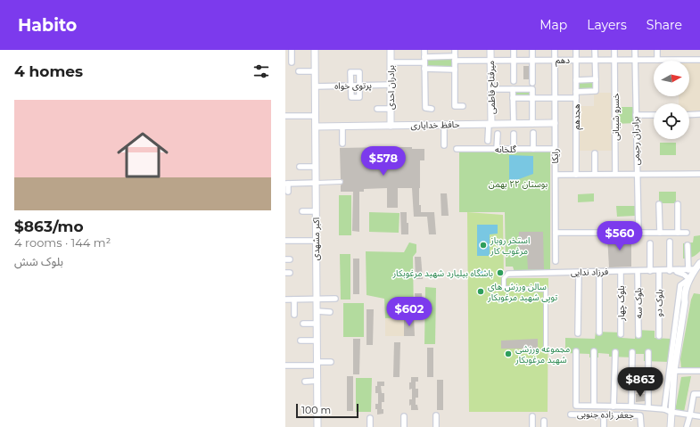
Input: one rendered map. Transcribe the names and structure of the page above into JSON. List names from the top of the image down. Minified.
{"streets":{"street":["دهم","پرتوی خواه","برادران احدی","میرفتاح فاطمی","هجدهم","خسرو شیبانی","حافظ خدایاری","برادران رحیمی","گلخانه","رایکا","اکبر مشهدی","فرزاد ندایی","بلوک چهار","بلوک سه","بلوک دو","جعفر زاده جنوبی"]},"crossings":[["دهم","برادران احدی"],["دهم","میرفتاح فاطمی"],["دهم","هجدهم"],["دهم","خسرو شیبانی"],["دهم","برادران رحیمی"],["دهم","رایکا"],["پرتوی خواه","برادران احدی"],["پرتوی خواه","اکبر مشهدی"],["برادران احدی","حافظ خدایاری"],["میرفتاح فاطمی","حافظ خدایاری"],["حافظ خدایاری","رایکا"],["حافظ خدایاری","اکبر مشهدی"],["گلخانه","رایکا"],["فرزاد ندایی","بلوک چهار"],["فرزاد ندایی","بلوک سه"],["فرزاد ندایی","بلوک دو"]],"parks":["بوستان ۲۲ بهمن"],"places":["استخر روباز مرغوب کار","باشگاه بیلیارد شهید مرغوبکار","سالن ورزش های توپی شهید مرغوبکار","مجموعه ورزشی شهید مرغوبکار"],"scale_bar":"100 m","north":"right","page":{"header":"Habito","nav":["Map","Layers","Share"],"heading":"4 homes","list":[{"name":"$863/mo","note":"4 rooms · 144 m² · بلوک شش"}],"price":["$578","$560","$602","$863"],"scale":"100 m"}}
